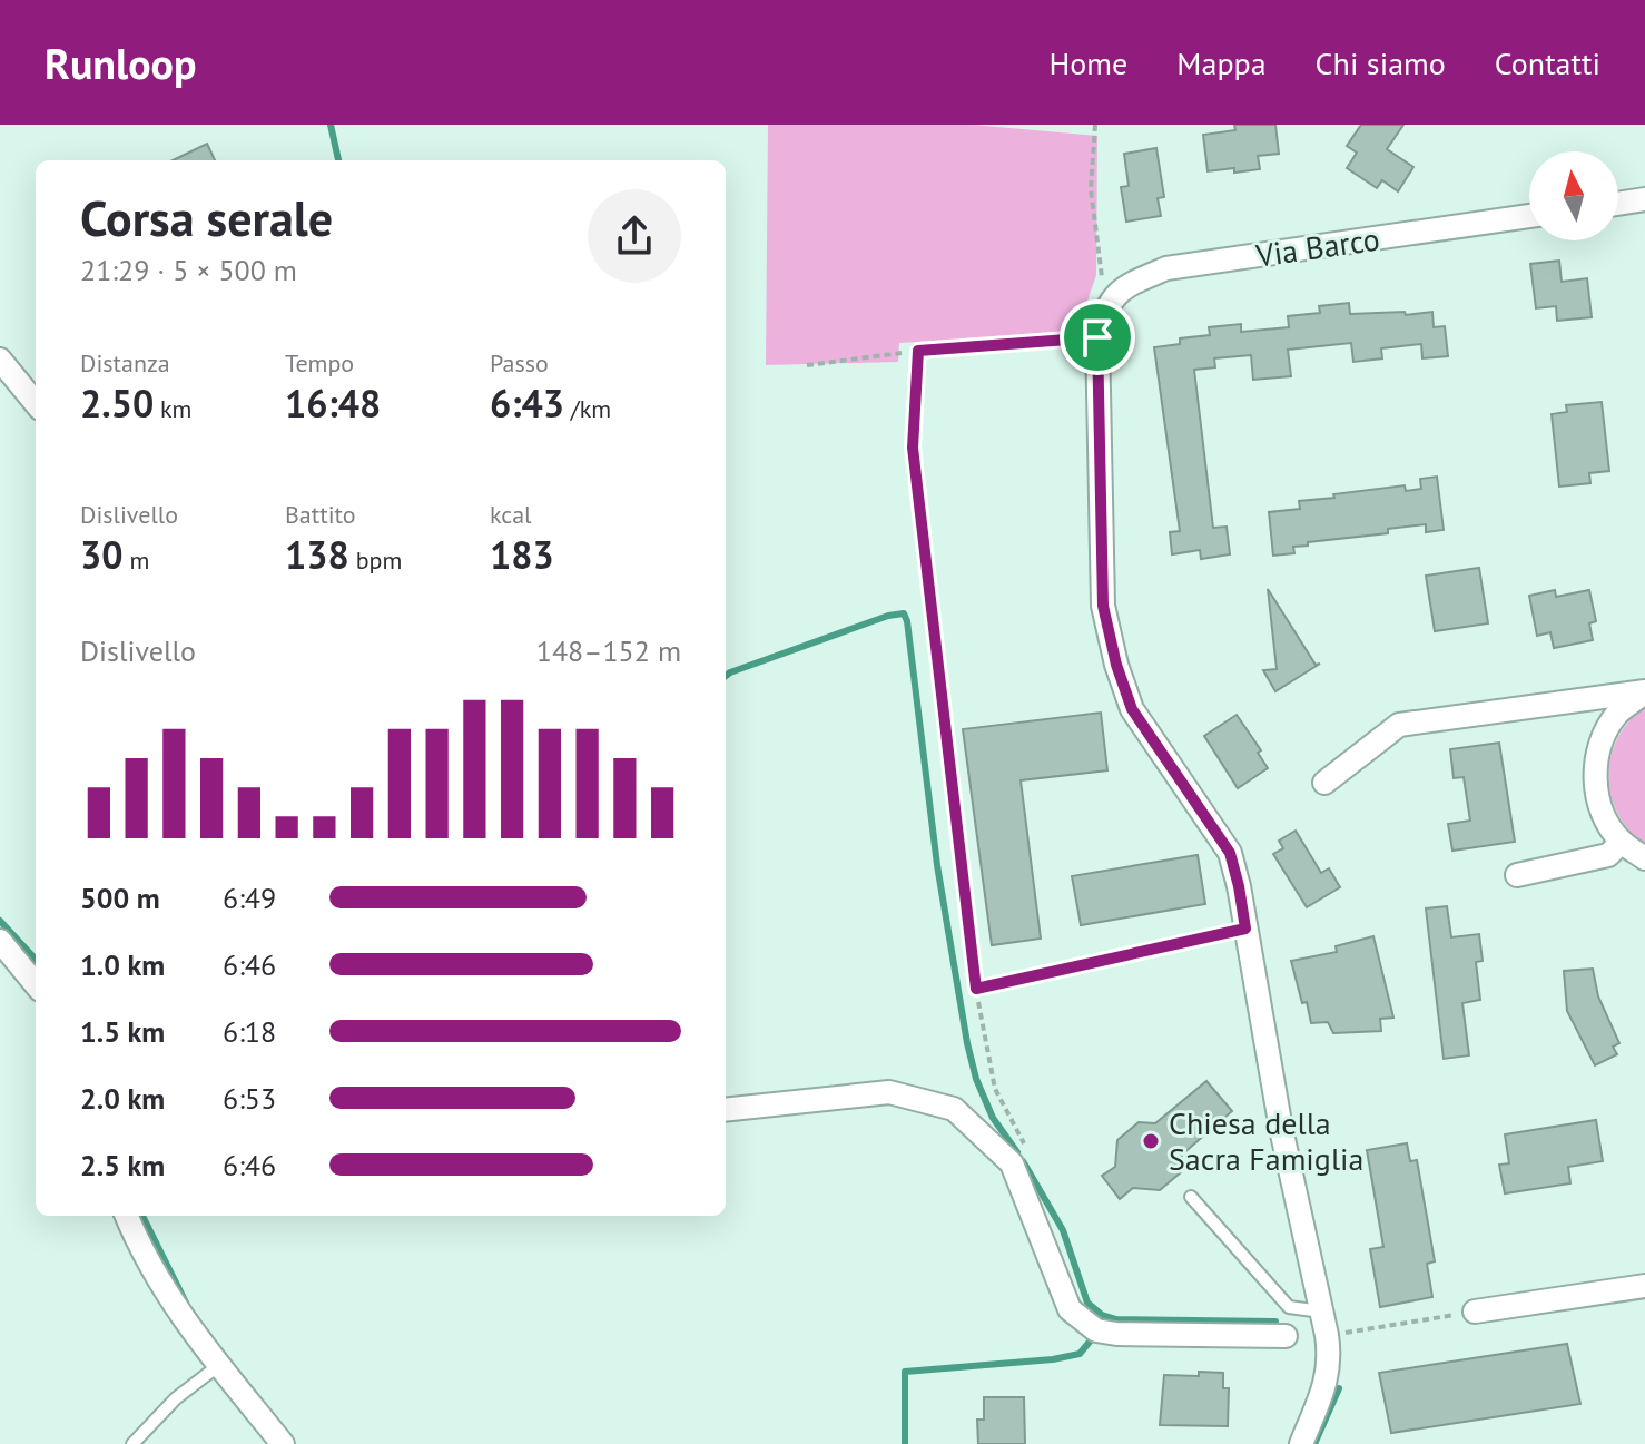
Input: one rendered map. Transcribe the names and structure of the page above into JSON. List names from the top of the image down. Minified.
{"streets":{"street":["Via Barco"]},"places":["Chiesa della Sacra Famiglia"],"north":"top","page":{"header":"Runloop","nav":["Home","Mappa","Chi siamo","Contatti"],"heading":["Corsa serale","21:29 · 5 × 500 m"],"stats":[["Distanza","2.50 km"],["Tempo","16:48"],["Passo","6:43 /km"],["Dislivello","30 m"],["Battito","138 bpm"],["kcal","183"]],"chart":["Dislivello","148–152 m"],"list":[{"name":"500 m","note":"6:49"},{"name":"1.0 km","note":"6:46"},{"name":"1.5 km","note":"6:18"},{"name":"2.0 km","note":"6:53"},{"name":"2.5 km","note":"6:46"}]}}
